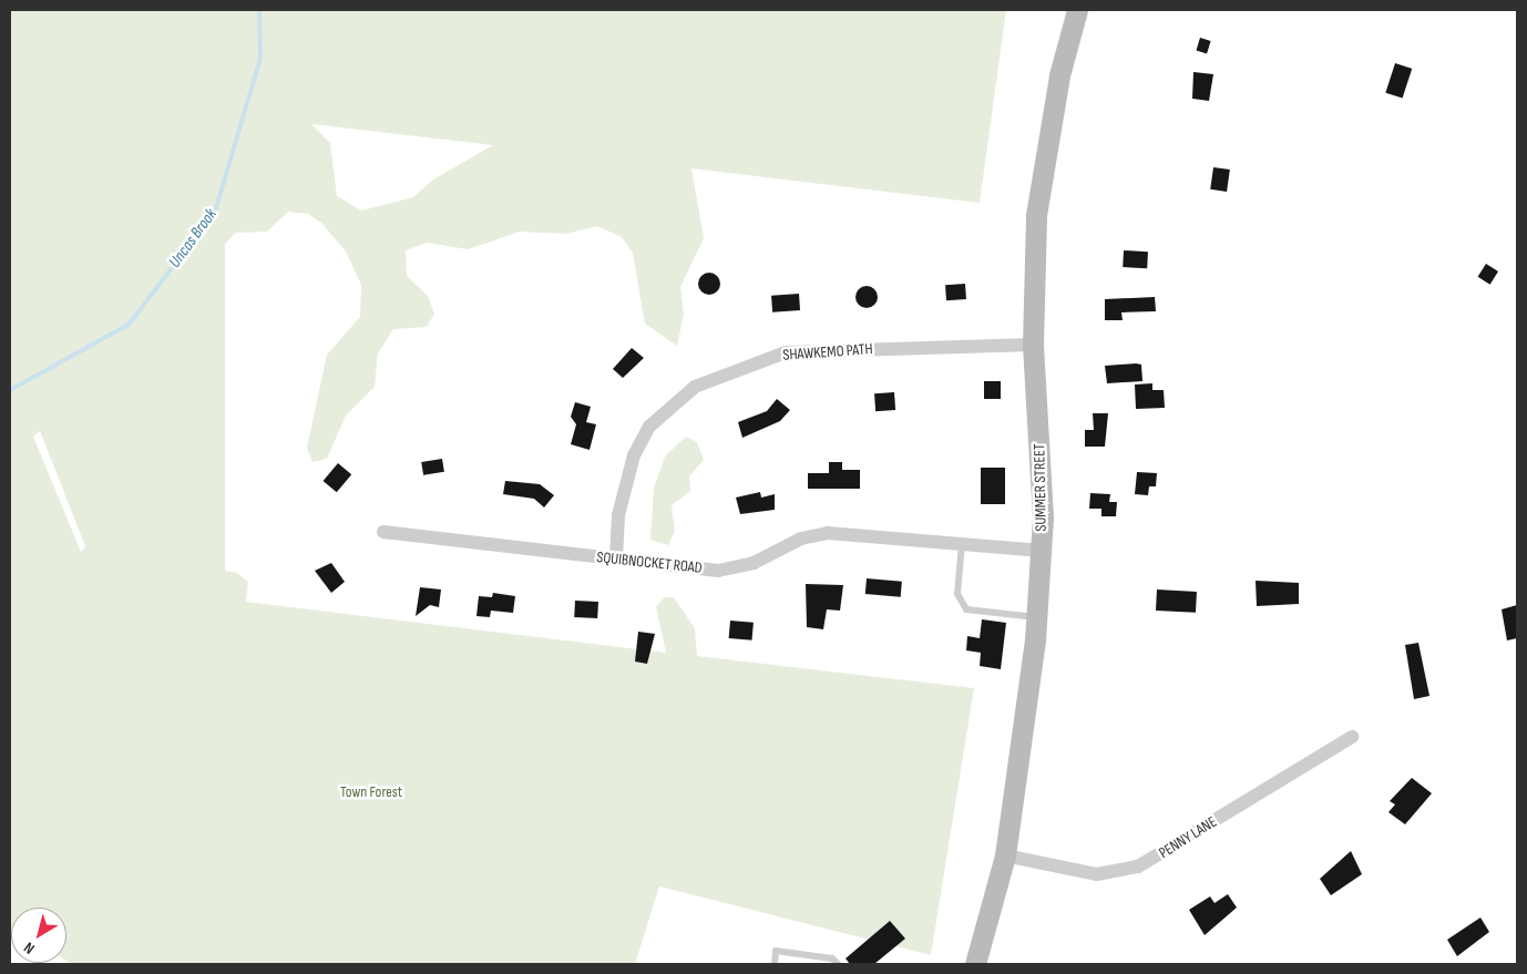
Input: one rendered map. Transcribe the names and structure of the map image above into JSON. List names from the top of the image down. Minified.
{"streets":{"main road":["SUMMER STREET"],"street":["SHAWKEMO PATH","SQUIBNOCKET ROAD","PENNY LANE"]},"crossings":[["SHAWKEMO PATH","SUMMER STREET"],["SHAWKEMO PATH","SQUIBNOCKET ROAD"],["SUMMER STREET","SQUIBNOCKET ROAD"],["SUMMER STREET","PENNY LANE"]],"water":["Uncas Brook"],"parks":["Town Forest"],"north":"bottom left"}
